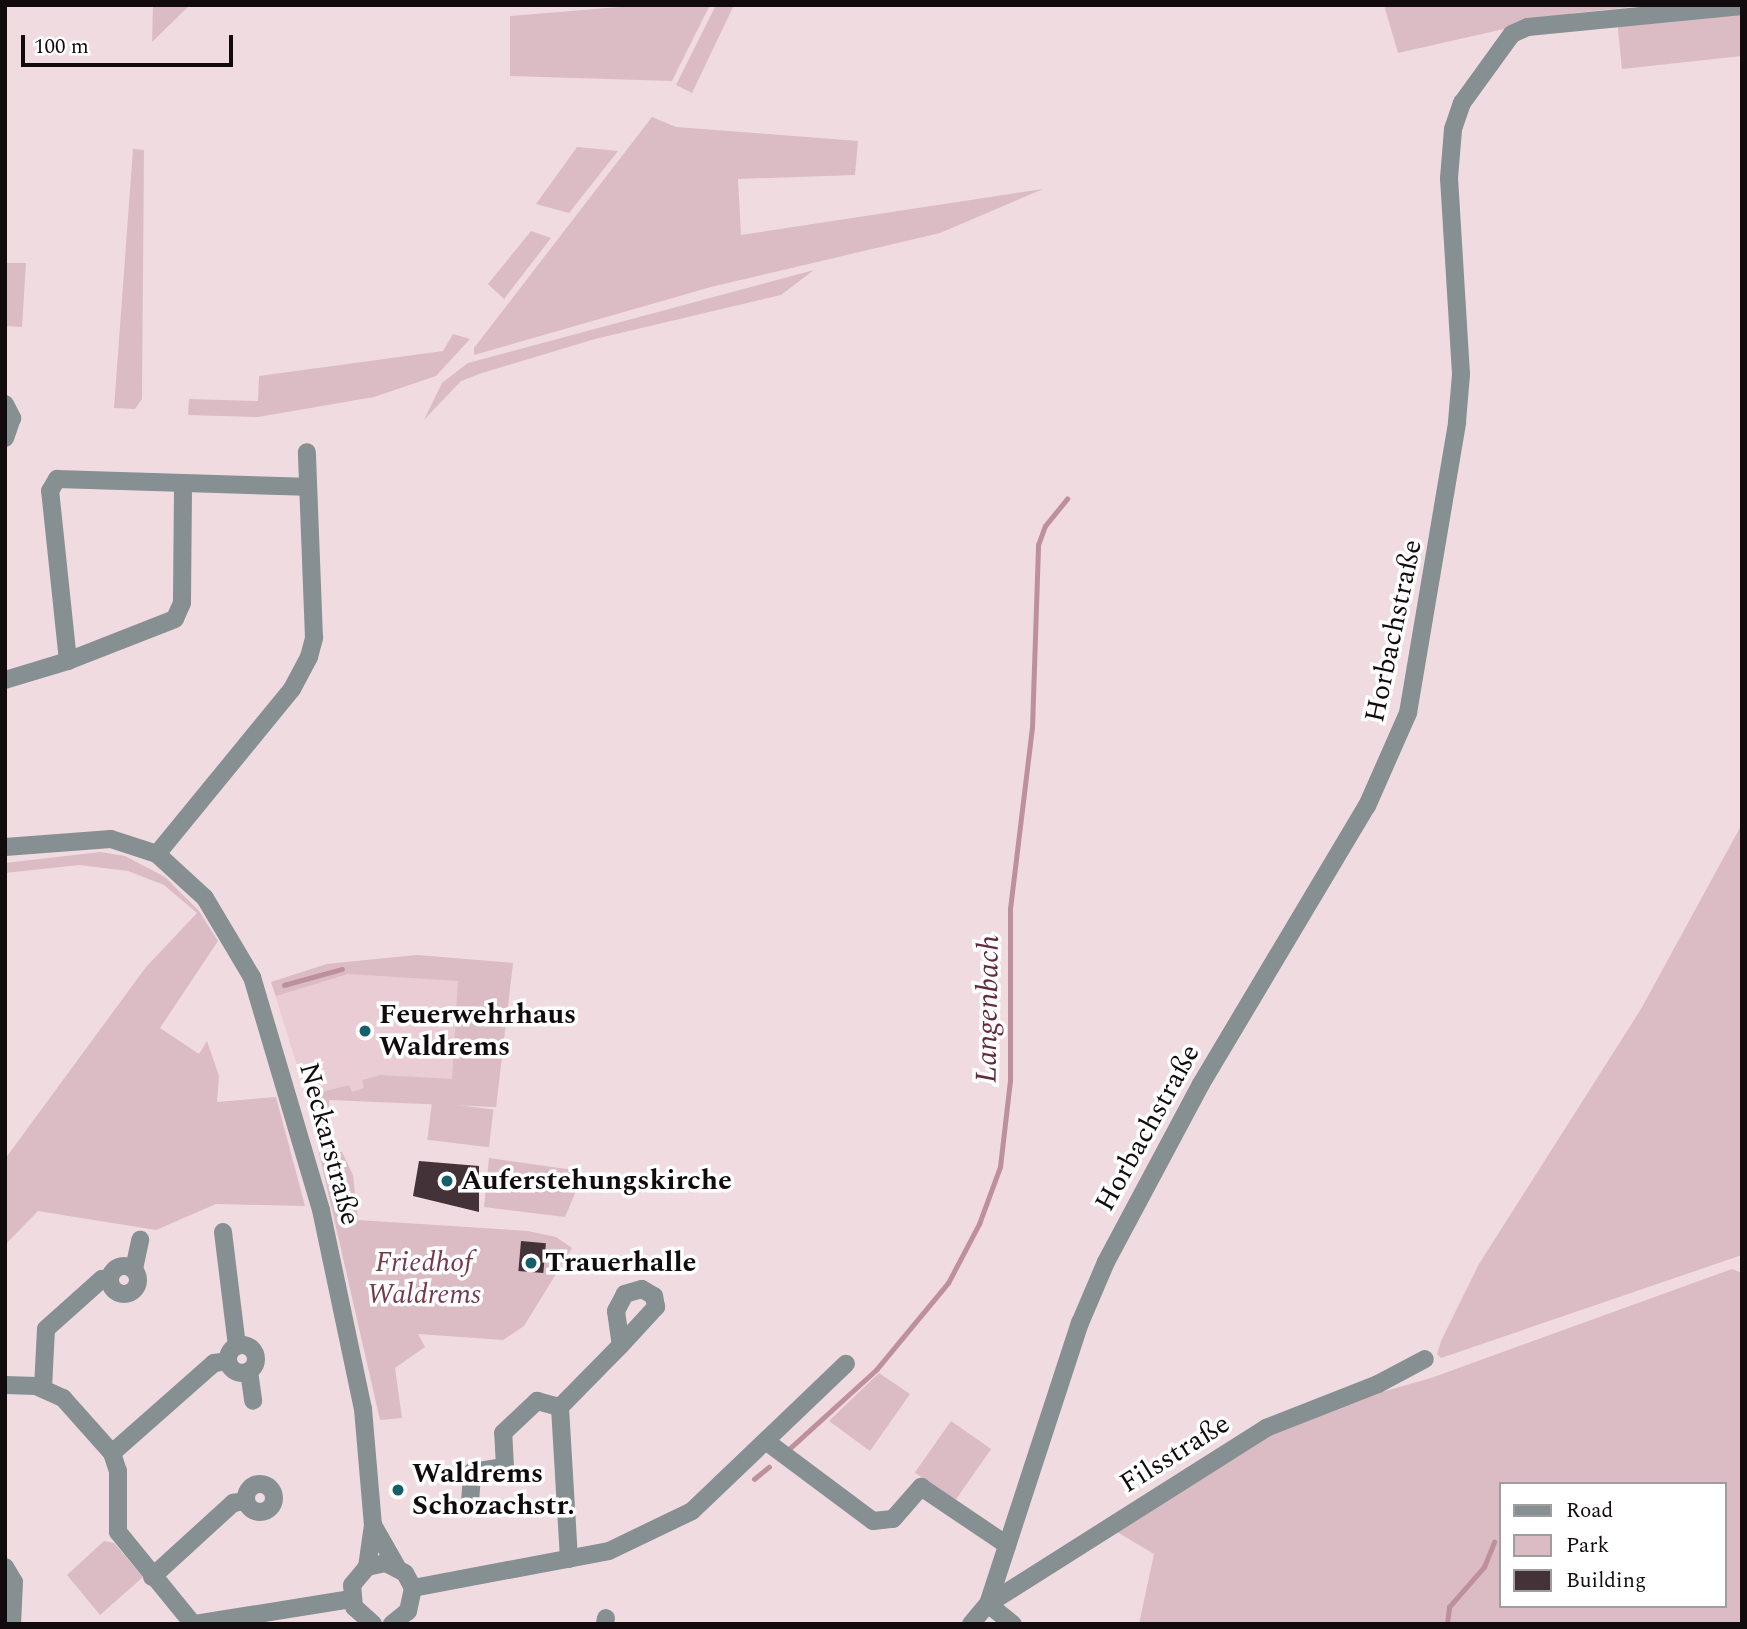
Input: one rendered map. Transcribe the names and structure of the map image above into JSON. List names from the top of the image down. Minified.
{"streets":{"street":["Horbachstraße","Neckarstraße","Filsstraße"]},"crossings":[["Horbachstraße","Filsstraße"]],"water":["Langenbach"],"parks":["Friedhof Waldrems"],"places":["Feuerwehrhaus Waldrems","Auferstehungskirche","Trauerhalle","Waldrems Schozachstr."],"legend":["Road","Park","Building"],"scale_bar":"100 m"}
